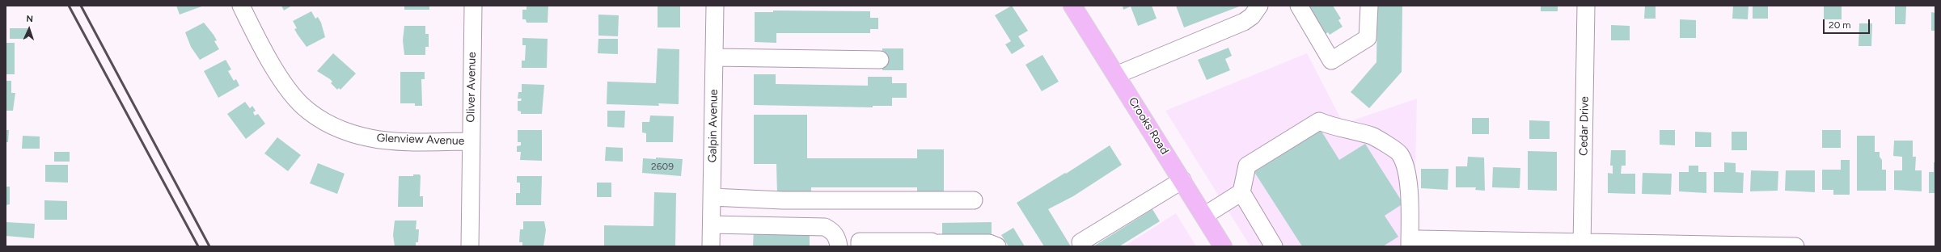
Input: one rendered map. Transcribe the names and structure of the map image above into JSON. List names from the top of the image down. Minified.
{"streets":{"main road":["Crooks Road"],"street":["Oliver Avenue","Galpin Avenue","Cedar Drive","Glenview Avenue"]},"crossings":[["Oliver Avenue","Glenview Avenue"]],"house_numbers":["2609"],"scale_bar":"20 m","north":"top"}
